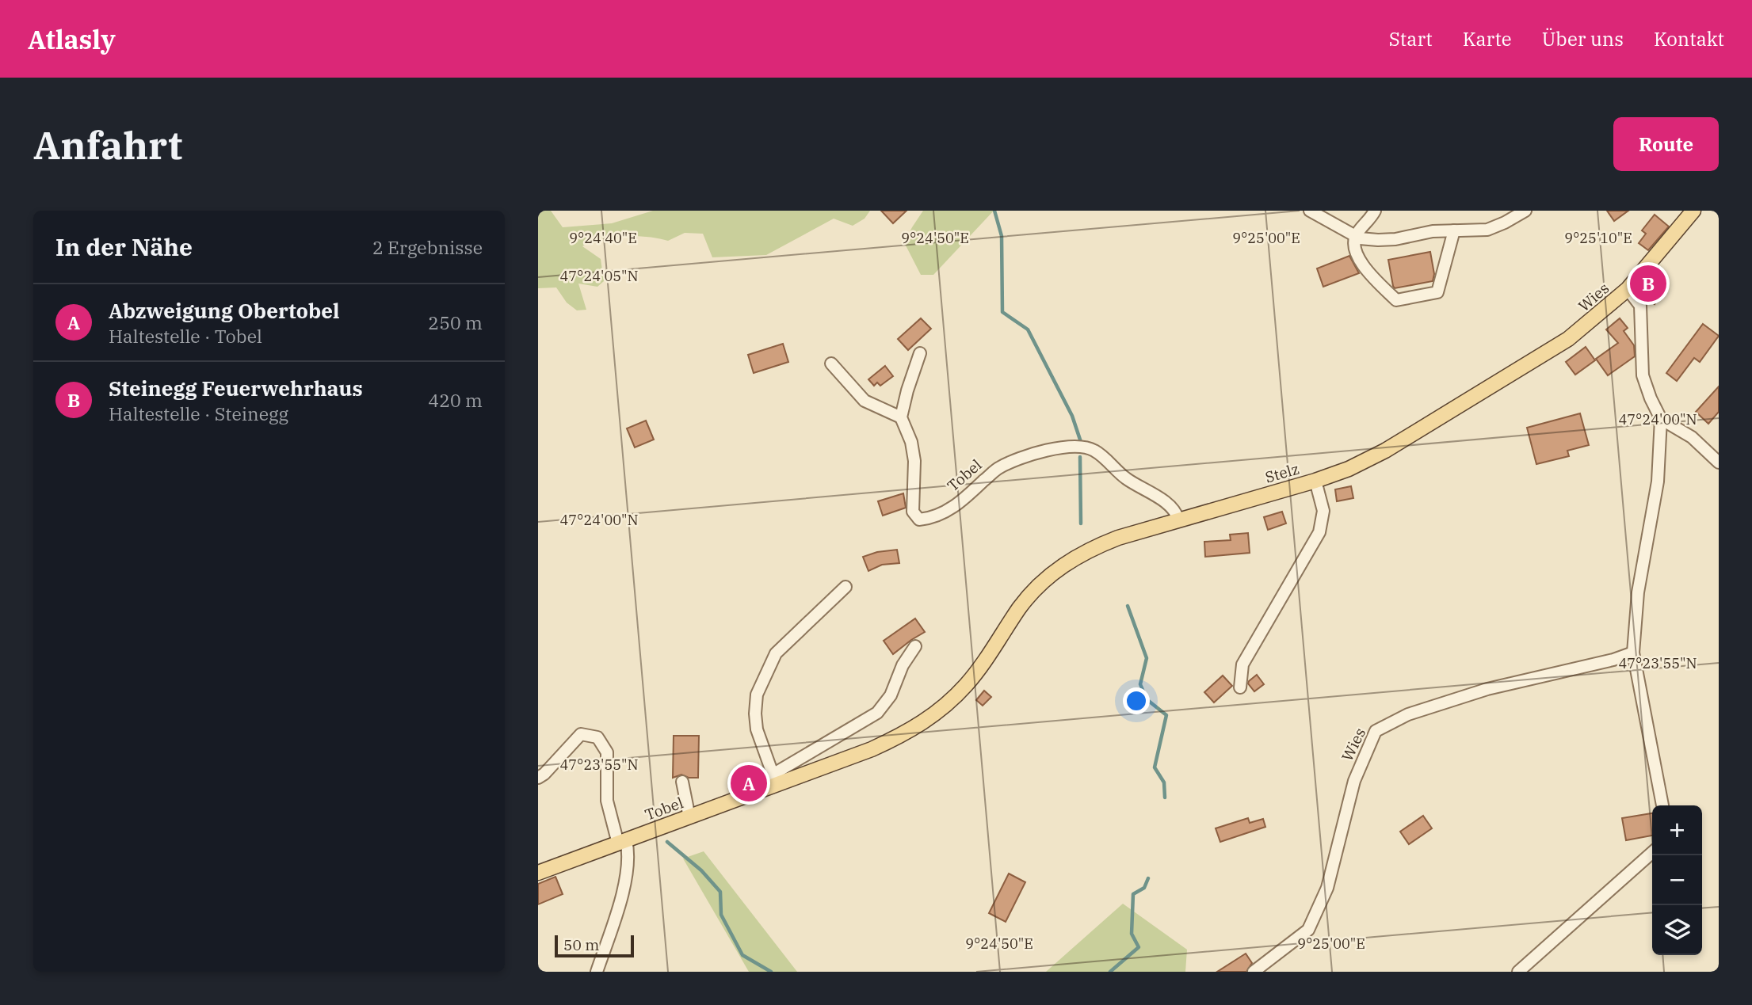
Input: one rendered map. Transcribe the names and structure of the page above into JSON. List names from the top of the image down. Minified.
{"streets":{"main road":["Wies","Stelz","Tobel"]},"crossings":[["Wies","Stelz"],["Stelz","Tobel"]],"scale_bar":"50 m","page":{"header":"Atlasly","nav":["Start","Karte","Über uns","Kontakt"],"buttons":"Route","title":"Anfahrt","heading":["In der Nähe","2 Ergebnisse"],"pins":["B","A"],"list":[{"mark":"A","name":"Abzweigung Obertobel","note":"Haltestelle · Tobel","value":"250 m"},{"mark":"B","name":"Steinegg Feuerwehrhaus","note":"Haltestelle · Steinegg","value":"420 m"}],"map_buttons":["+","−"],"scale":"50 m"},"coordinates":["9°24'40\"E","9°24'50\"E","9°25'00\"E","9°25'10\"E","47°24'05\"N","47°24'00\"N","47°23'55\"N"]}
